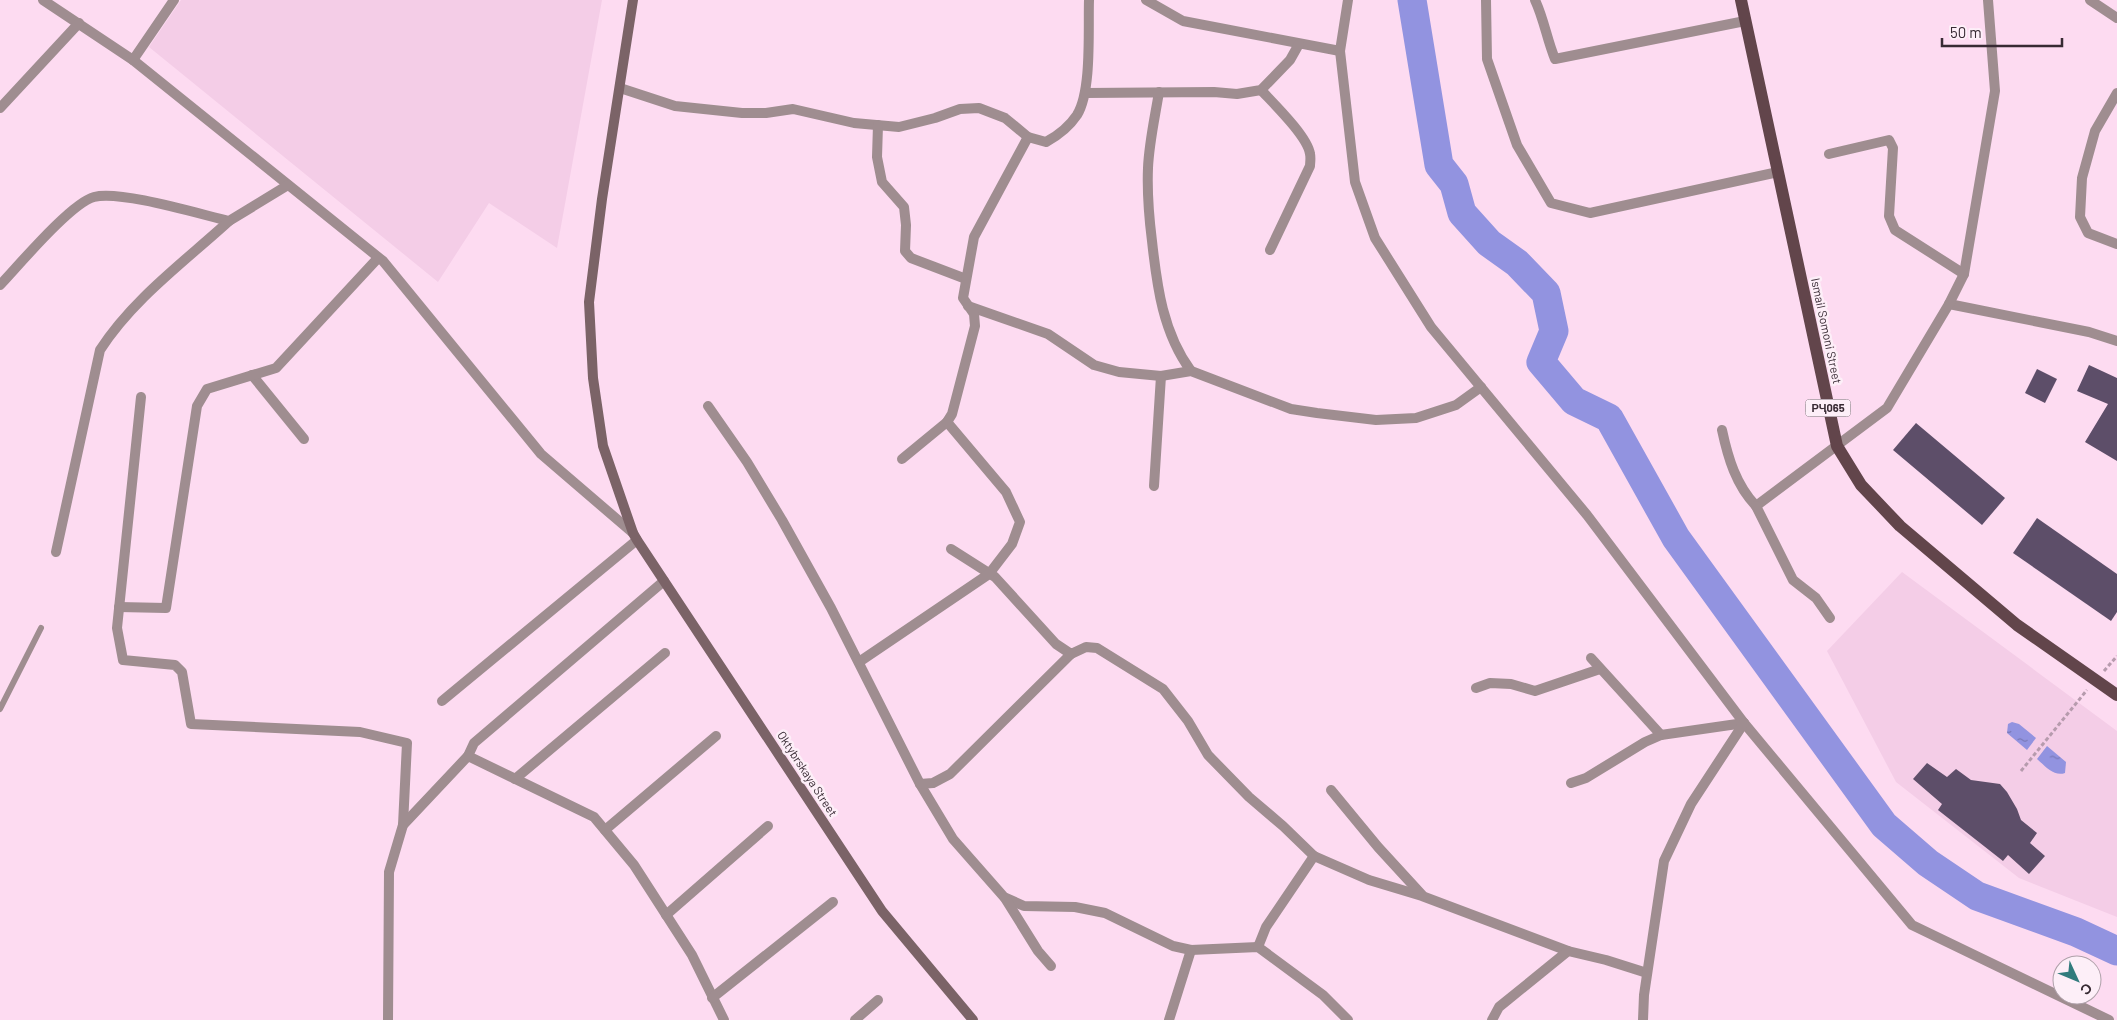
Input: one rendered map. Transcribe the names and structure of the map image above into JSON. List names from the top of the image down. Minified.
{"streets":{"main road":["Ismail Somoni Street","РҶ065","Oktybrskaya Street"]},"scale_bar":"50 m","north":"bottom right"}
